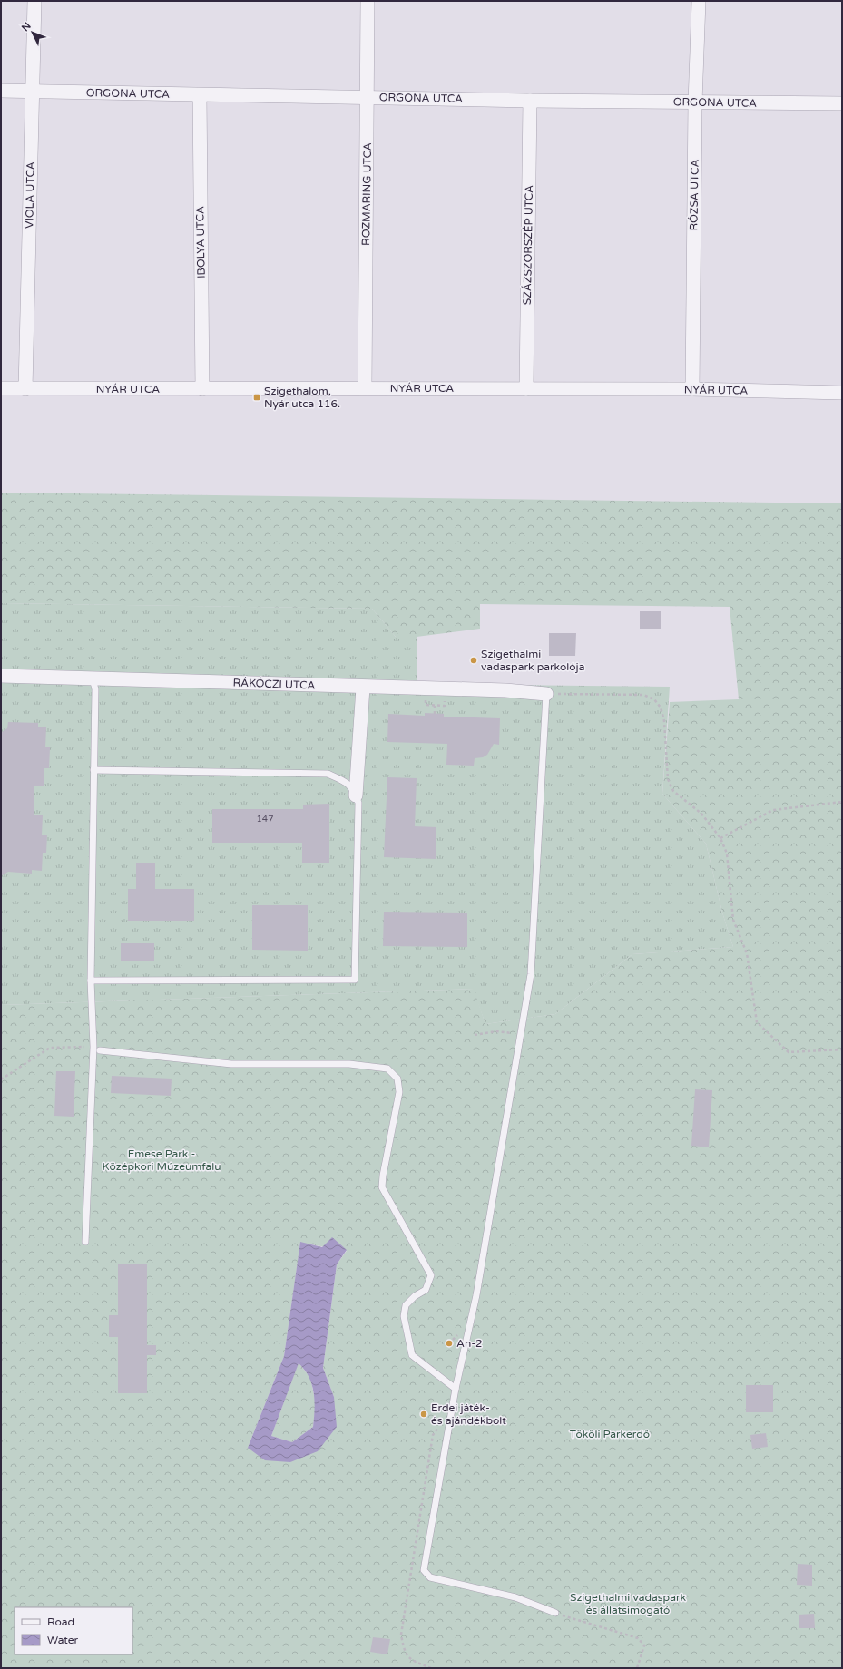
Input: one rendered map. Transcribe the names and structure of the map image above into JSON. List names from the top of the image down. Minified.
{"streets":{"street":["ORGONA UTCA","ROZMARING UTCA","VIOLA UTCA","RÓZSA UTCA","IBOLYA UTCA","SZÁZSZORSZÉP UTCA","NYÁR UTCA","RÁKÓCZI UTCA"]},"crossings":[["ORGONA UTCA","ROZMARING UTCA"],["ORGONA UTCA","VIOLA UTCA"],["ORGONA UTCA","RÓZSA UTCA"],["ORGONA UTCA","IBOLYA UTCA"],["ORGONA UTCA","SZÁZSZORSZÉP UTCA"],["ROZMARING UTCA","NYÁR UTCA"],["VIOLA UTCA","NYÁR UTCA"],["RÓZSA UTCA","NYÁR UTCA"],["IBOLYA UTCA","NYÁR UTCA"],["SZÁZSZORSZÉP UTCA","NYÁR UTCA"]],"parks":["Emese Park - Középkori Múzeumfalu","Tököli Parkerdő","Szigethalmi vadaspark és állatsimogató"],"places":{"transit":["Szigethalom, Nyár utca 116."],"other":["Szigethalmi vadaspark parkolója","An-2","Erdei játék- és ajándékbolt"]},"house_numbers":["147"],"legend":["Road","Water"],"north":"top left"}
